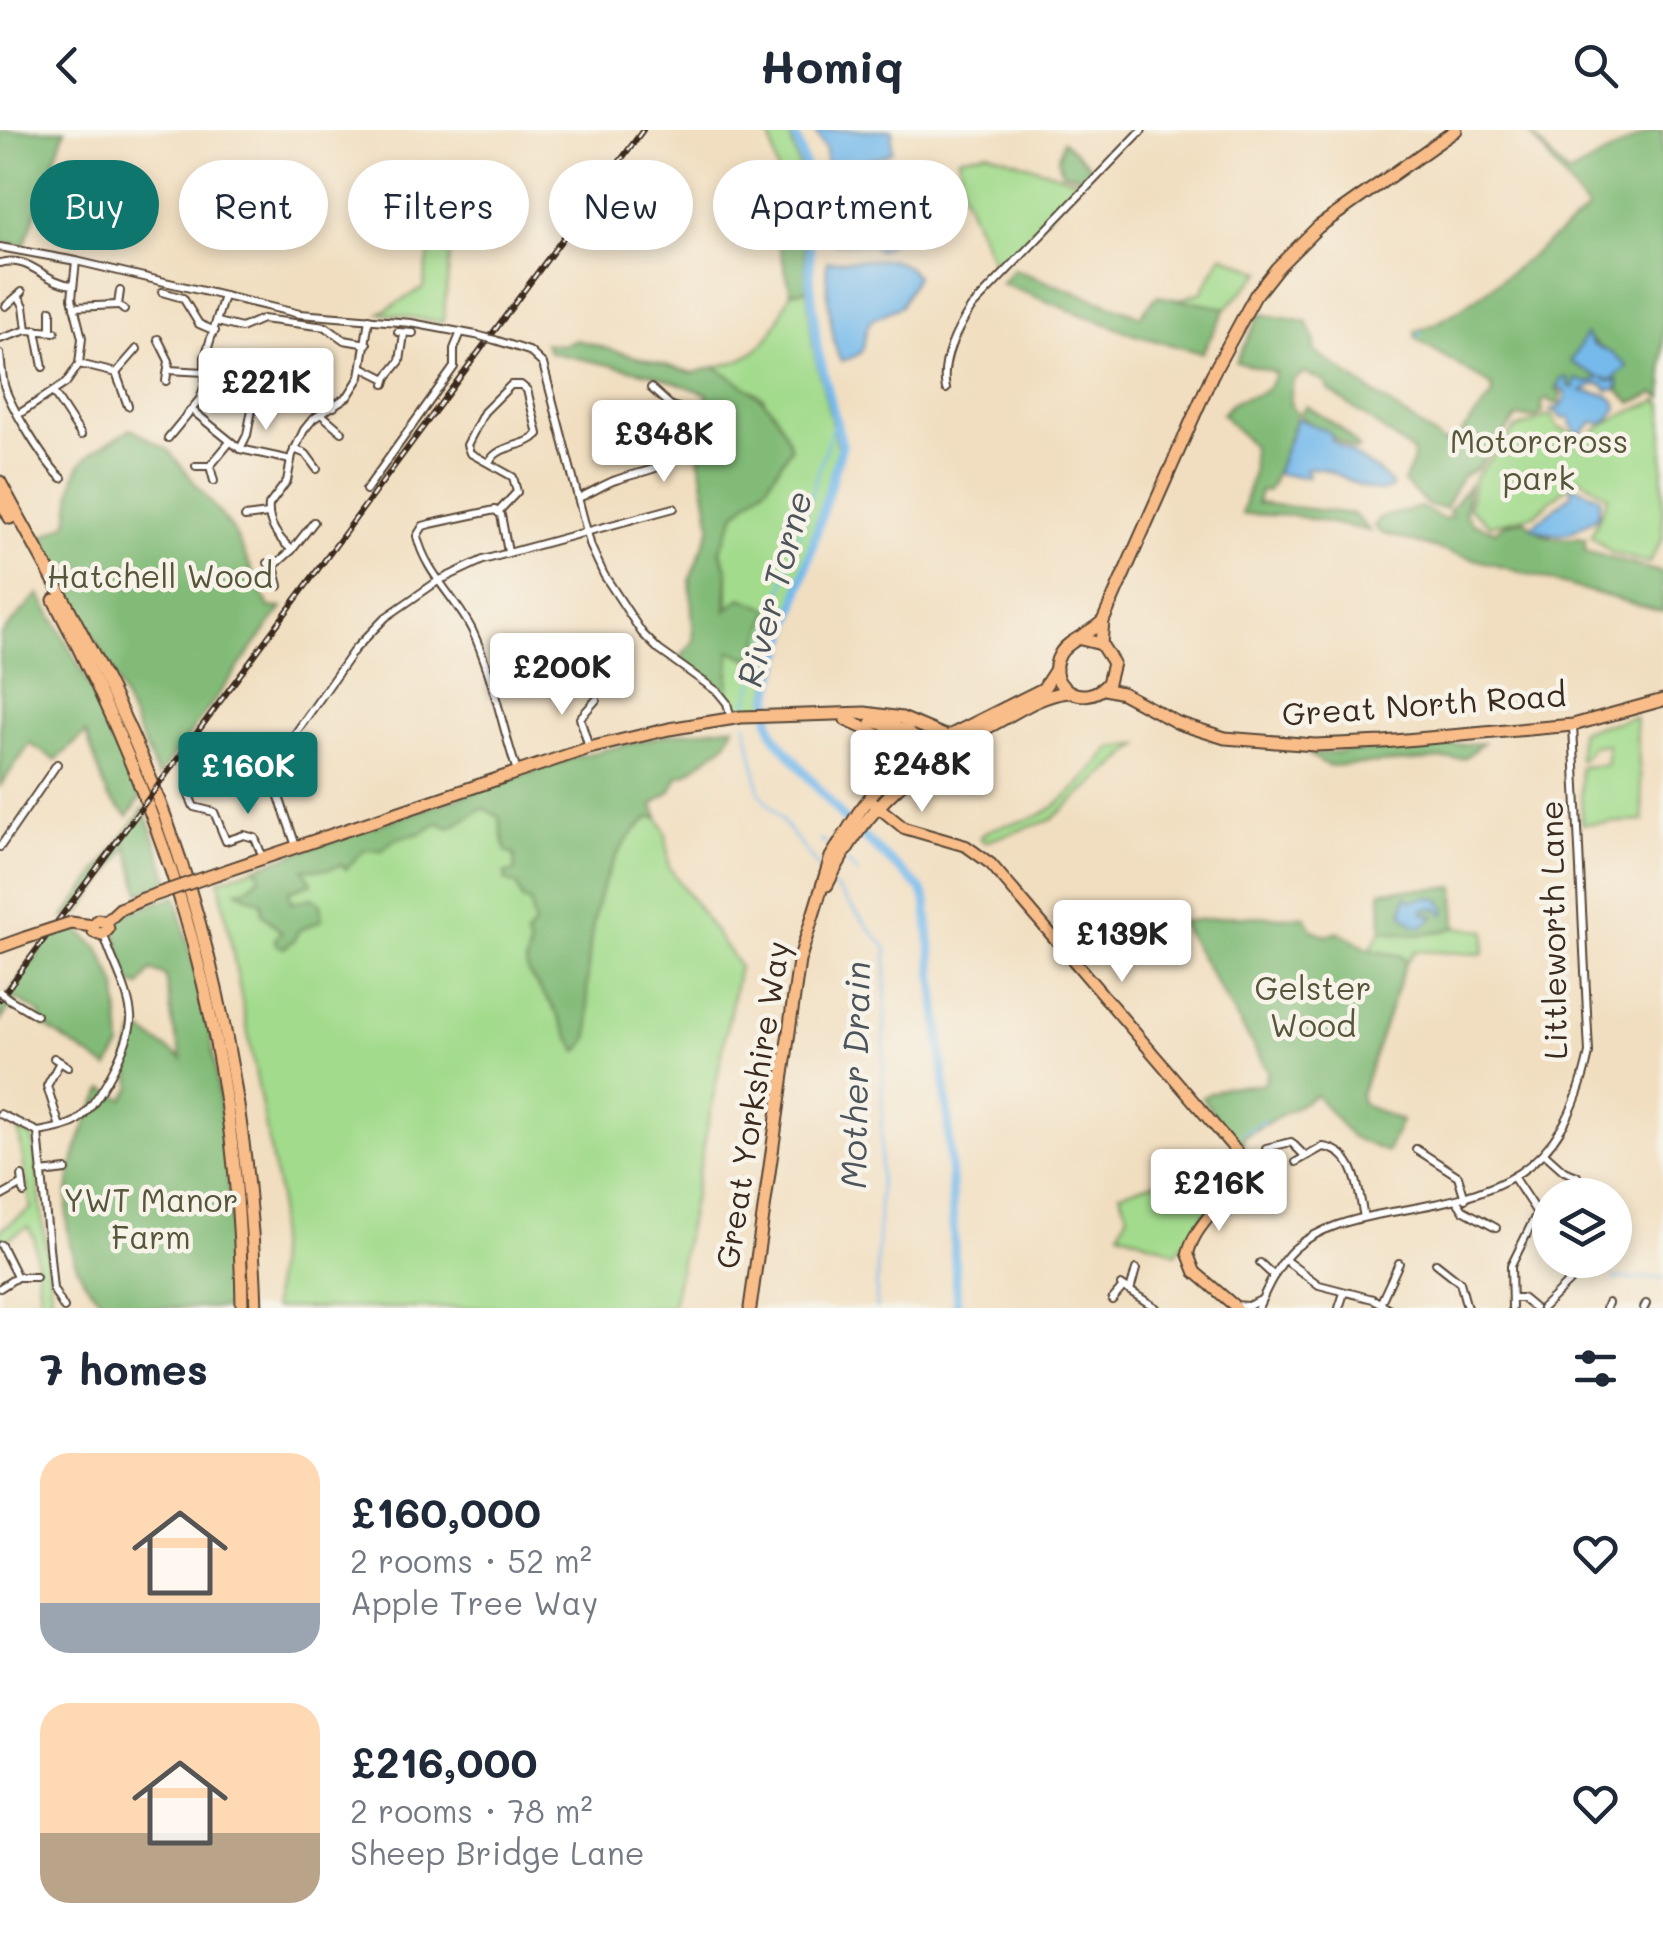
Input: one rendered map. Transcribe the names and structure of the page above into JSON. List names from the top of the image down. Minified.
{"streets":{"highway":["Great North Road","Great Yorkshire Way"],"street":["Littleworth Lane"]},"crossings":[["Great North Road","Littleworth Lane"],["Great North Road","Great Yorkshire Way"]],"water":["River Torne","Mother Drain"],"parks":["Motorcross park","Hatchell Wood","Gelster Wood","YWT Manor Farm"],"page":{"header":"Homiq","chip":["Buy","Rent","Filters","New","Apartment"],"price":["£221K","£348K","£200K","£248K","£160K","£139K","£216K"],"heading":"7 homes","list":[{"name":"£160,000","note":"2 rooms · 52 m² · Apple Tree Way"},{"name":"£216,000","note":"2 rooms · 78 m² · Sheep Bridge Lane"}]}}
